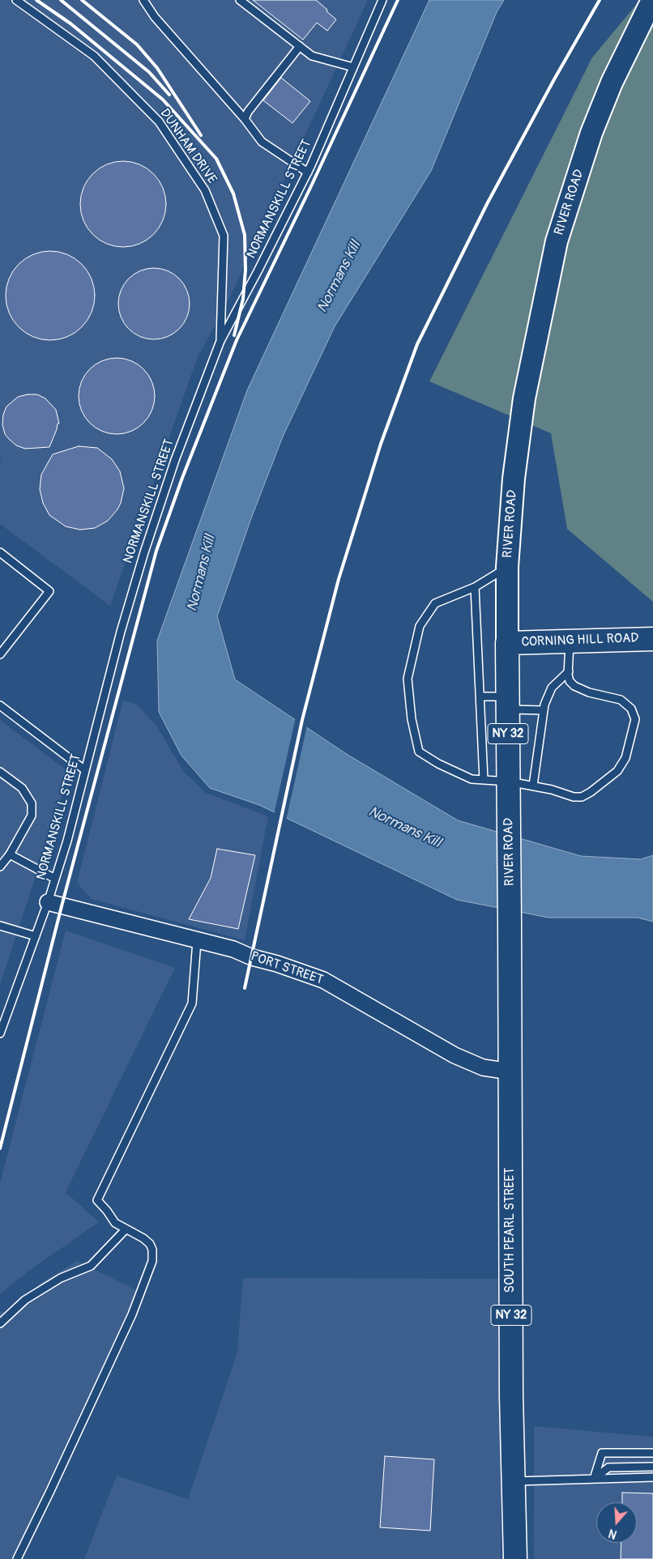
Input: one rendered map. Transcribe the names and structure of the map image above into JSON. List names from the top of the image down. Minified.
{"streets":{"main road":["RIVER ROAD","CORNING HILL ROAD","NY 32","SOUTH PEARL STREET"],"street":["PORT STREET"],"lane":["DUNHAM DRIVE","NORMANSKILL STREET"]},"crossings":[["DUNHAM DRIVE","NORMANSKILL STREET"],["NORMANSKILL STREET","PORT STREET"],["RIVER ROAD","CORNING HILL ROAD"],["RIVER ROAD","PORT STREET"],["RIVER ROAD","SOUTH PEARL STREET"],["PORT STREET","SOUTH PEARL STREET"]],"water":["Normans Kill"],"north":"bottom"}
